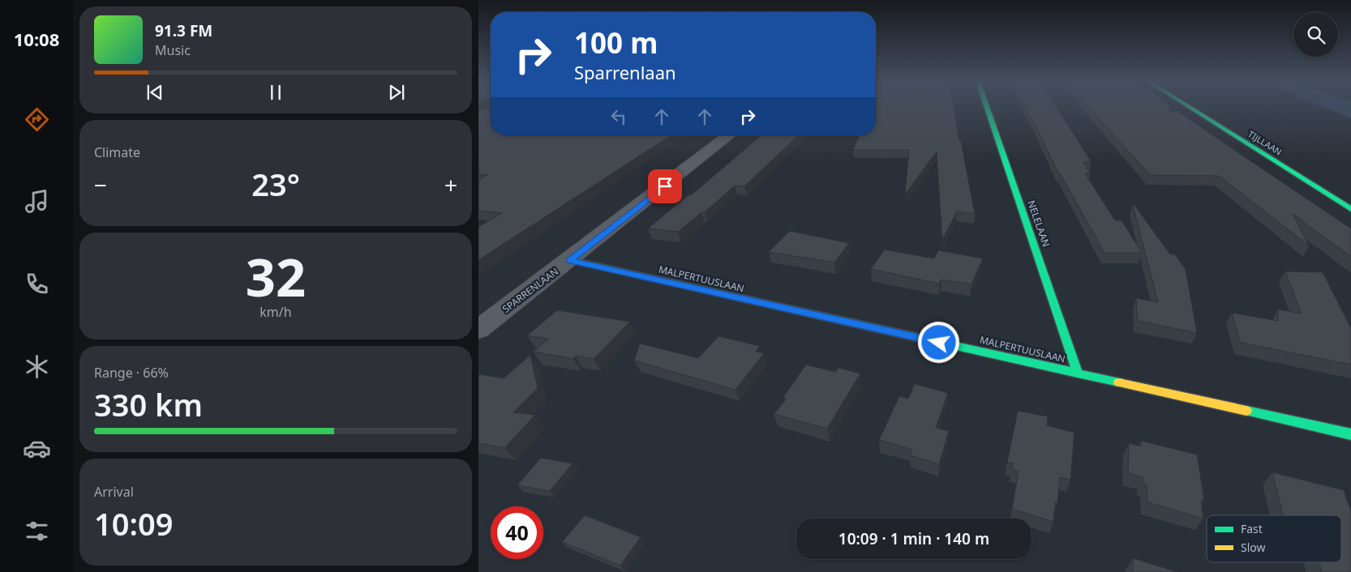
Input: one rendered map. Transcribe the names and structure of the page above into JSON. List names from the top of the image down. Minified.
{"streets":{"street":["TIJLLAAN","NELELAAN","MALPERTUUSLAAN","SPARRENLAAN"]},"crossings":[["NELELAAN","MALPERTUUSLAAN"],["MALPERTUUSLAAN","SPARRENLAAN"]],"legend":["Fast","Slow"],"page":{"tabs":"10:08","turn":["100 m","Sparrenlaan"],"song":["91.3 FM","Music"],"tile":["Climate",["32","km/h"],["Range · 66%","330 km"],["Arrival","10:09"]],"heat":["−","23°","+"],"limit":"40","trip":"10:09 · 1 min · 140 m"}}
